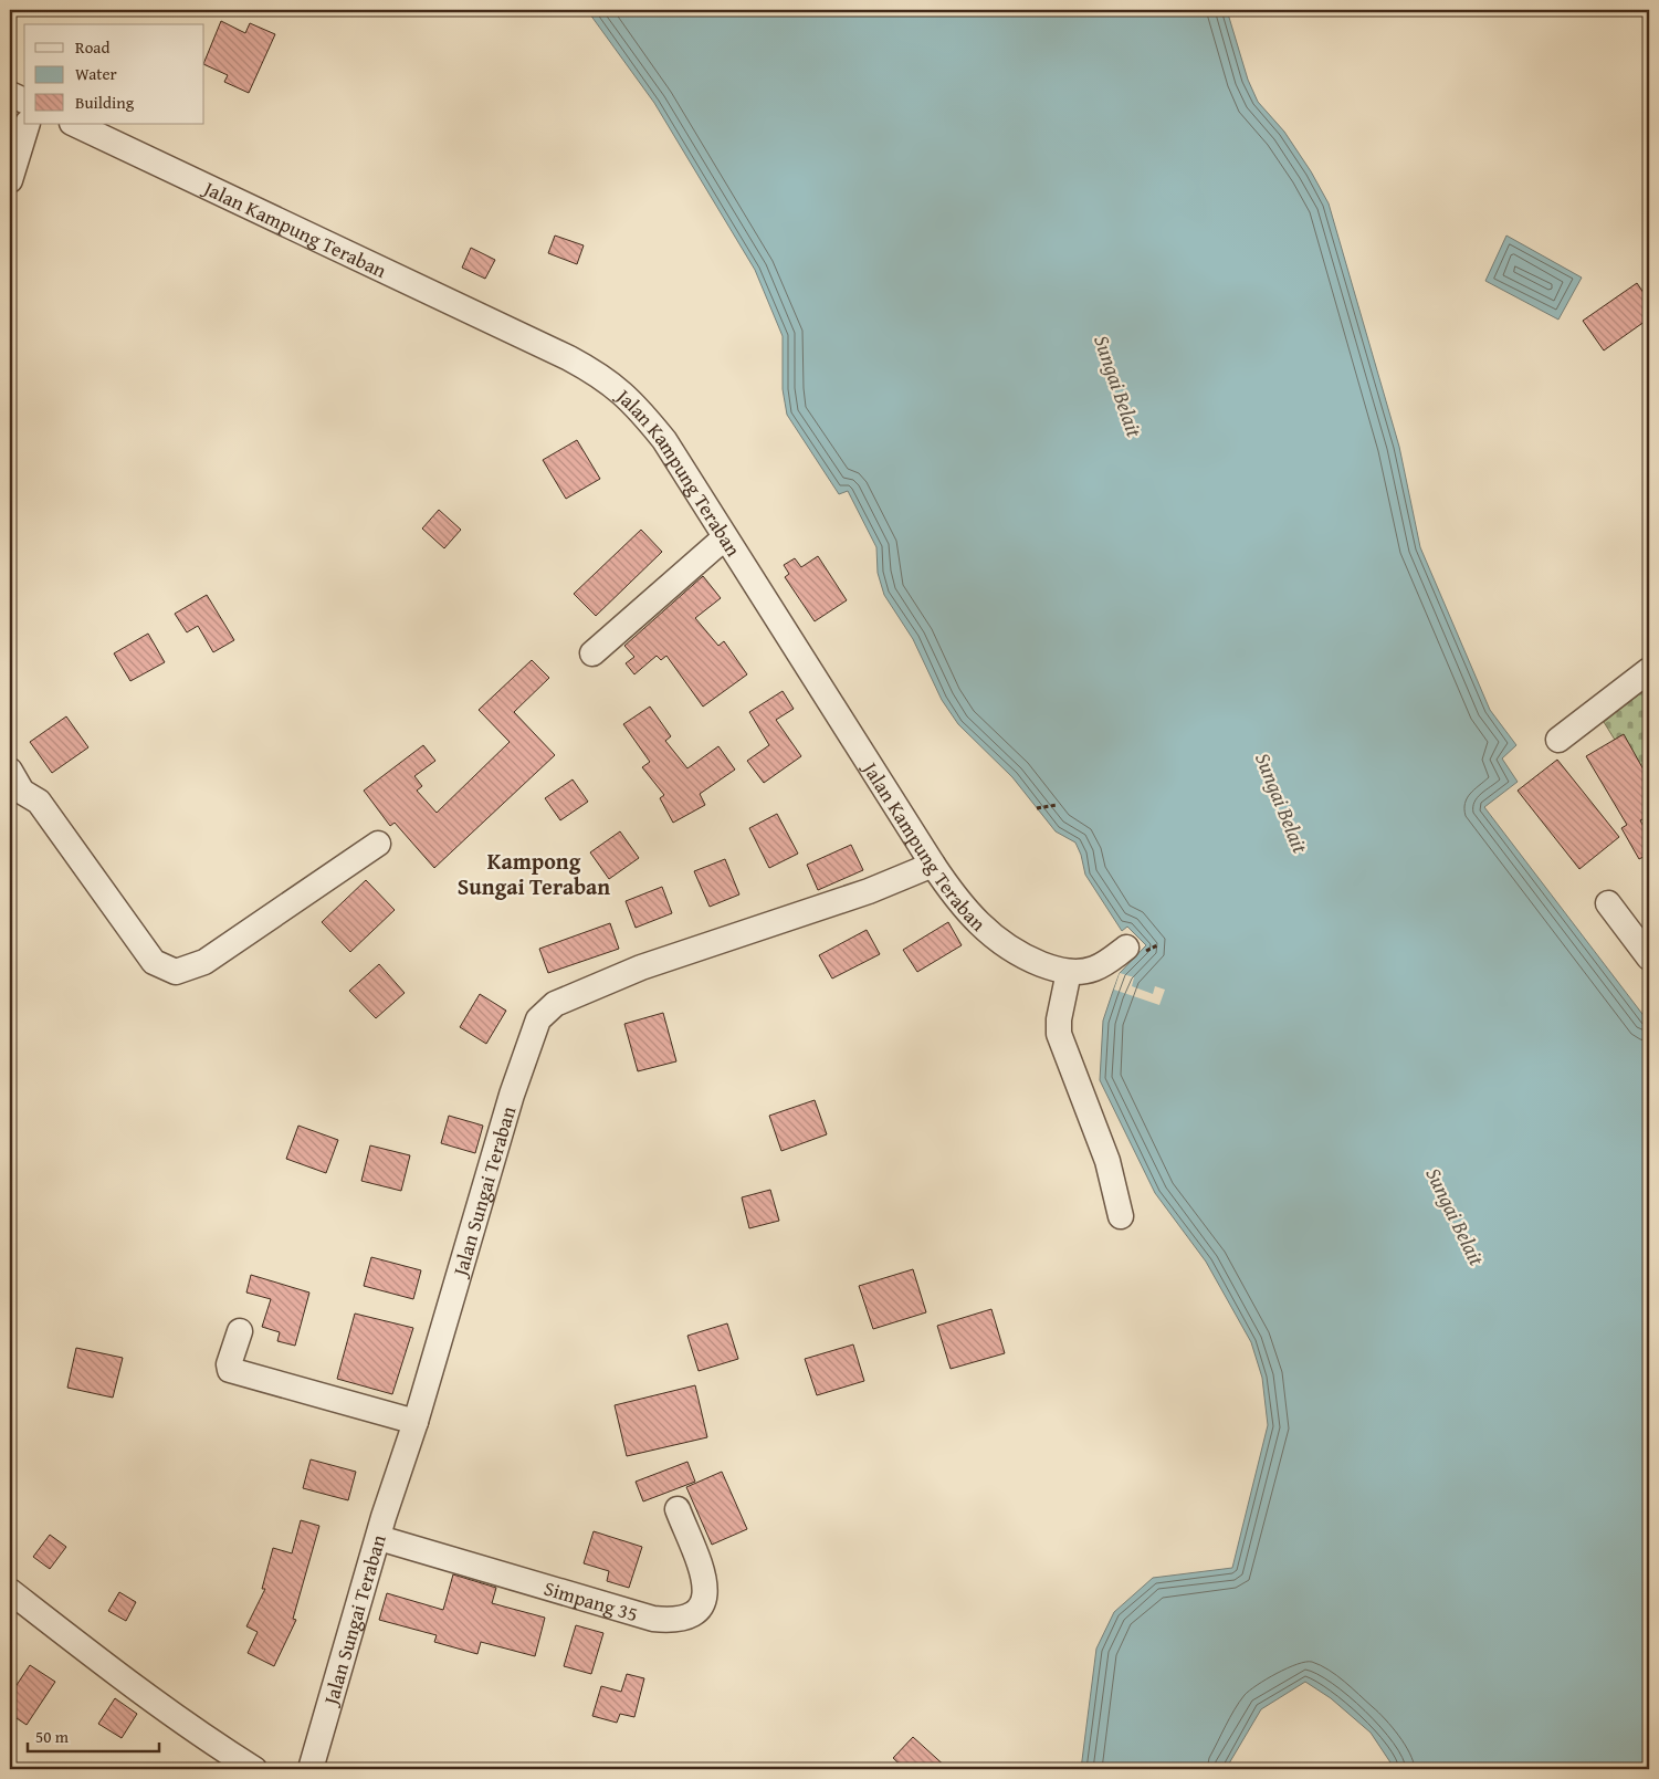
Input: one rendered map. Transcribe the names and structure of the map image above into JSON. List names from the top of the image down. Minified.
{"streets":{"street":["Jalan Kampung Teraban","Jalan Sungai Teraban","Simpang 35"]},"crossings":[["Jalan Kampung Teraban","Jalan Sungai Teraban"],["Jalan Sungai Teraban","Simpang 35"]],"districts":["Kampong Sungai Teraban"],"water":["Sungai Belait"],"legend":["Road","Water","Building"],"scale_bar":"50 m"}
